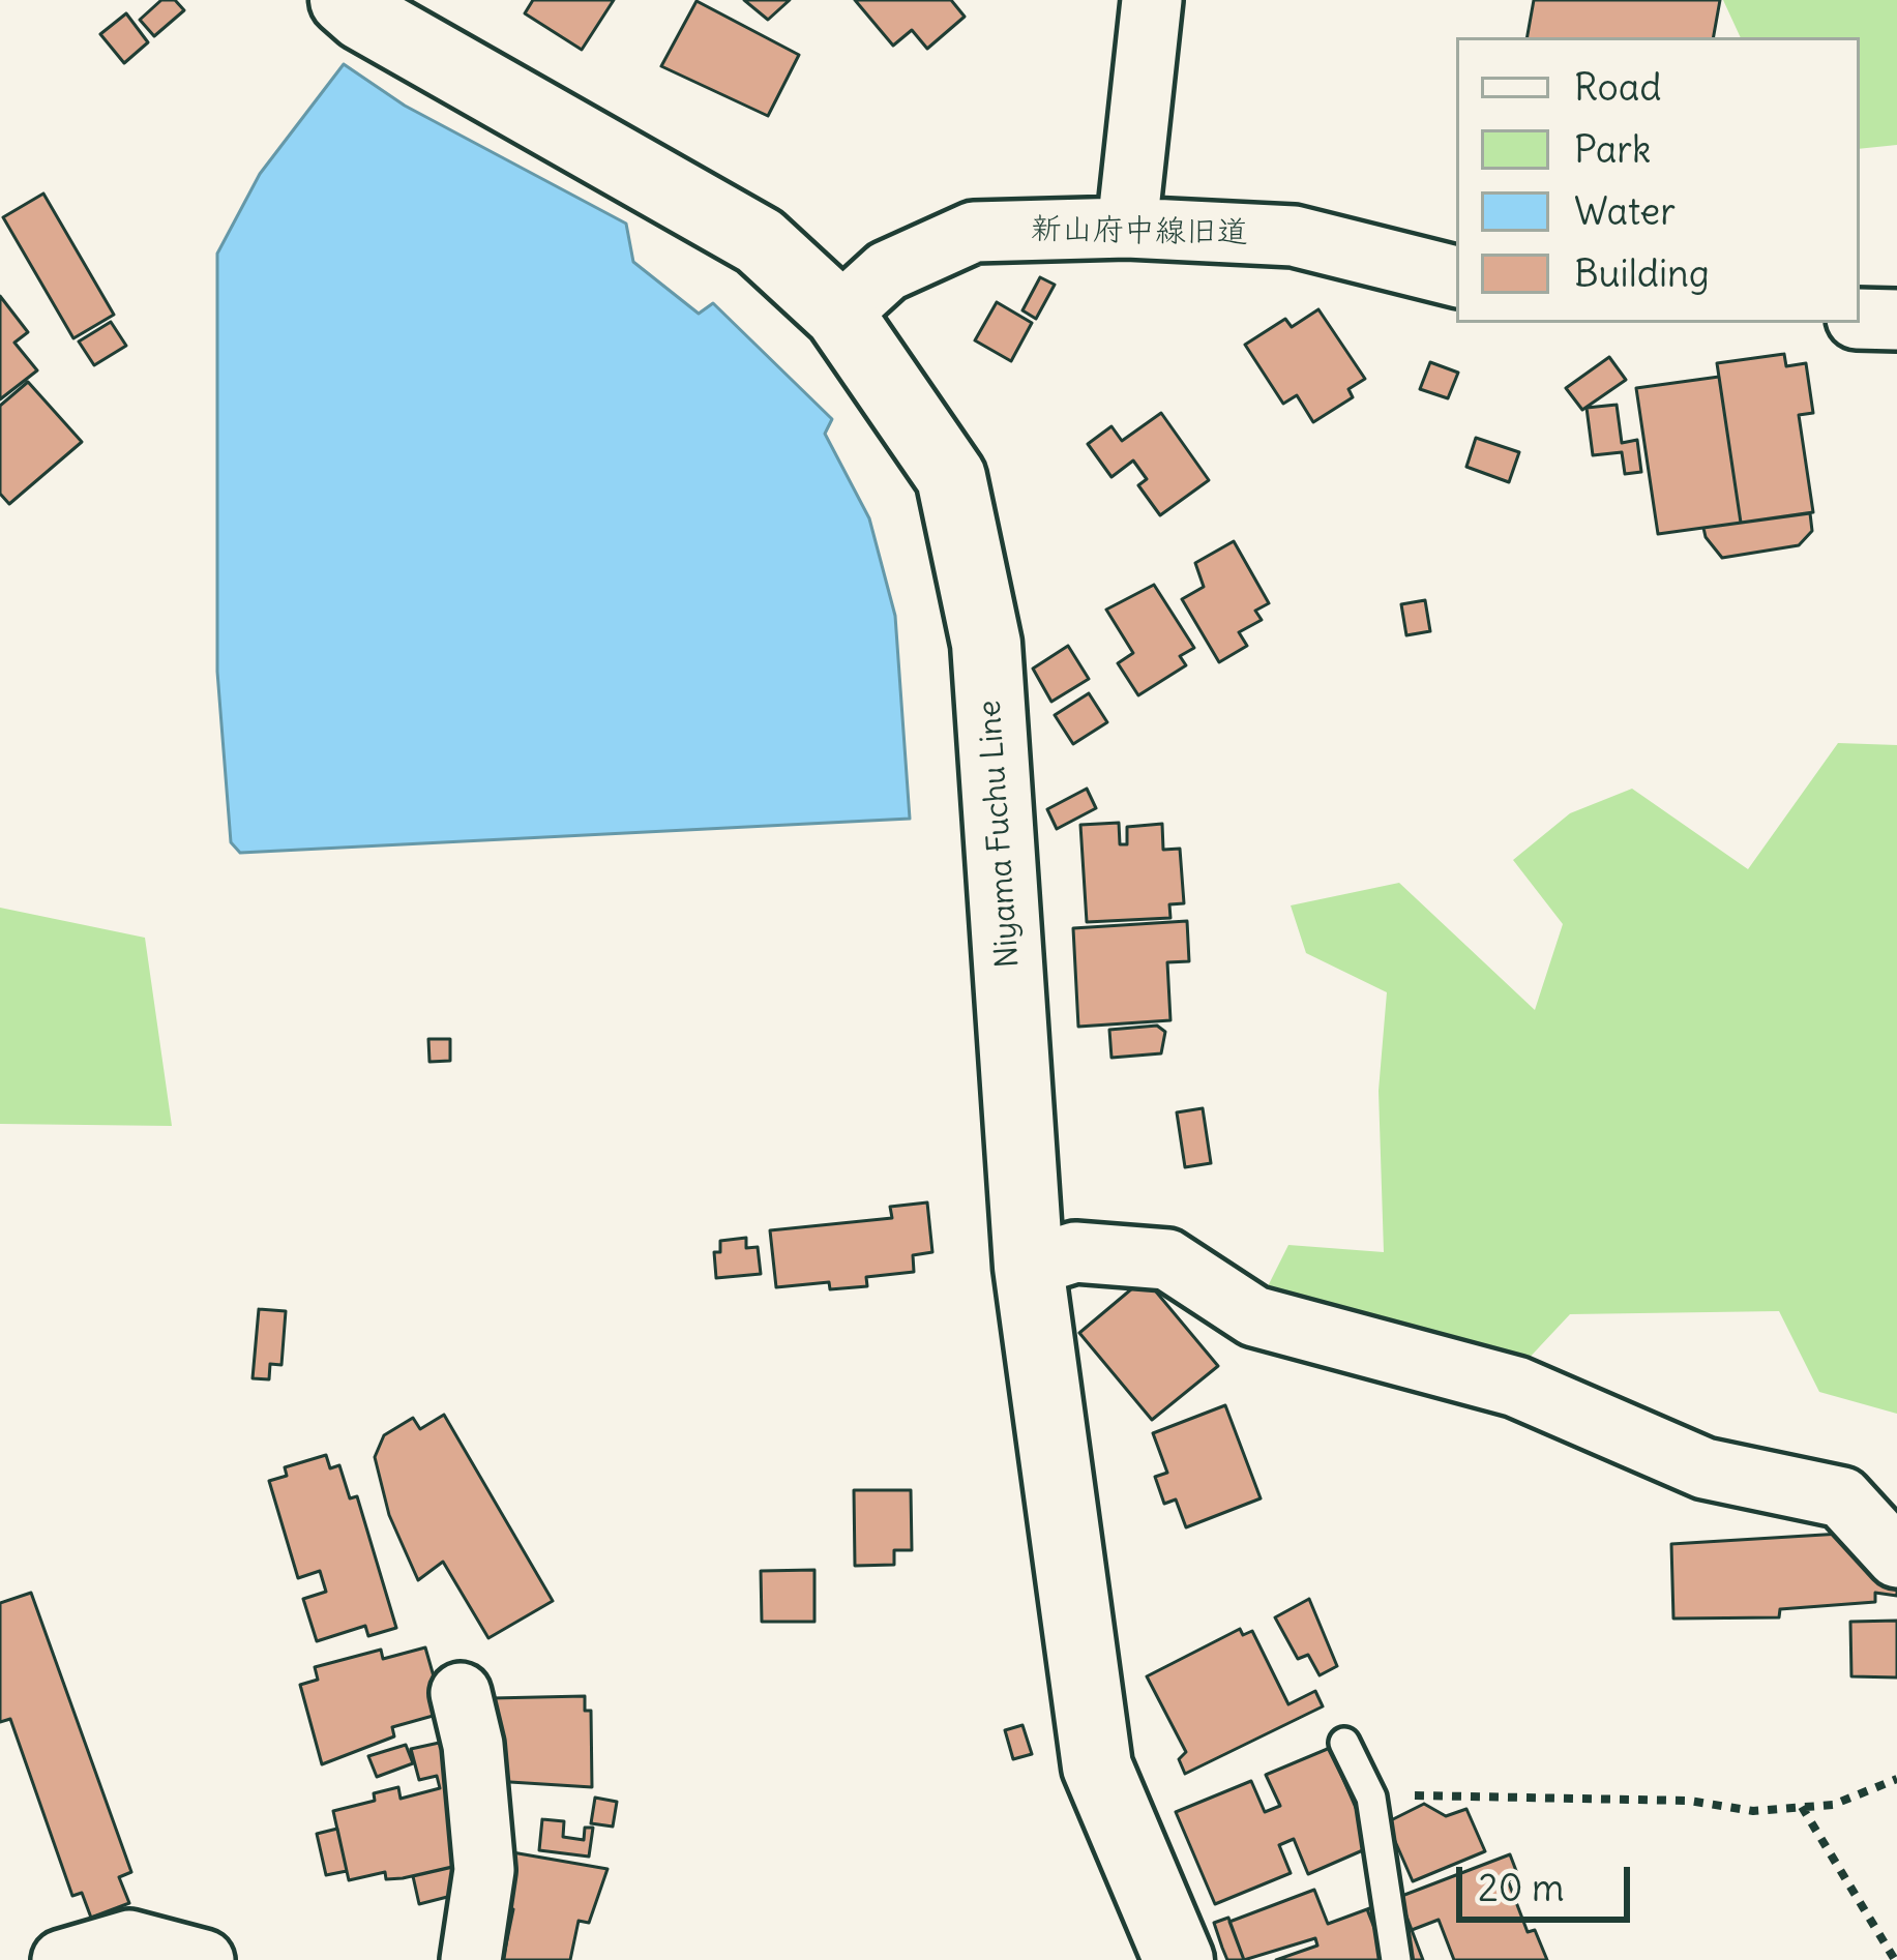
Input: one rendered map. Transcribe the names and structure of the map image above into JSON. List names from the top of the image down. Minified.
{"streets":{"main road":["Niyama Fuchu Line"],"street":["新山府中線旧道"]},"crossings":[["新山府中線旧道","Niyama Fuchu Line"]],"legend":["Road","Park","Water","Building"],"scale_bar":"20 m"}
